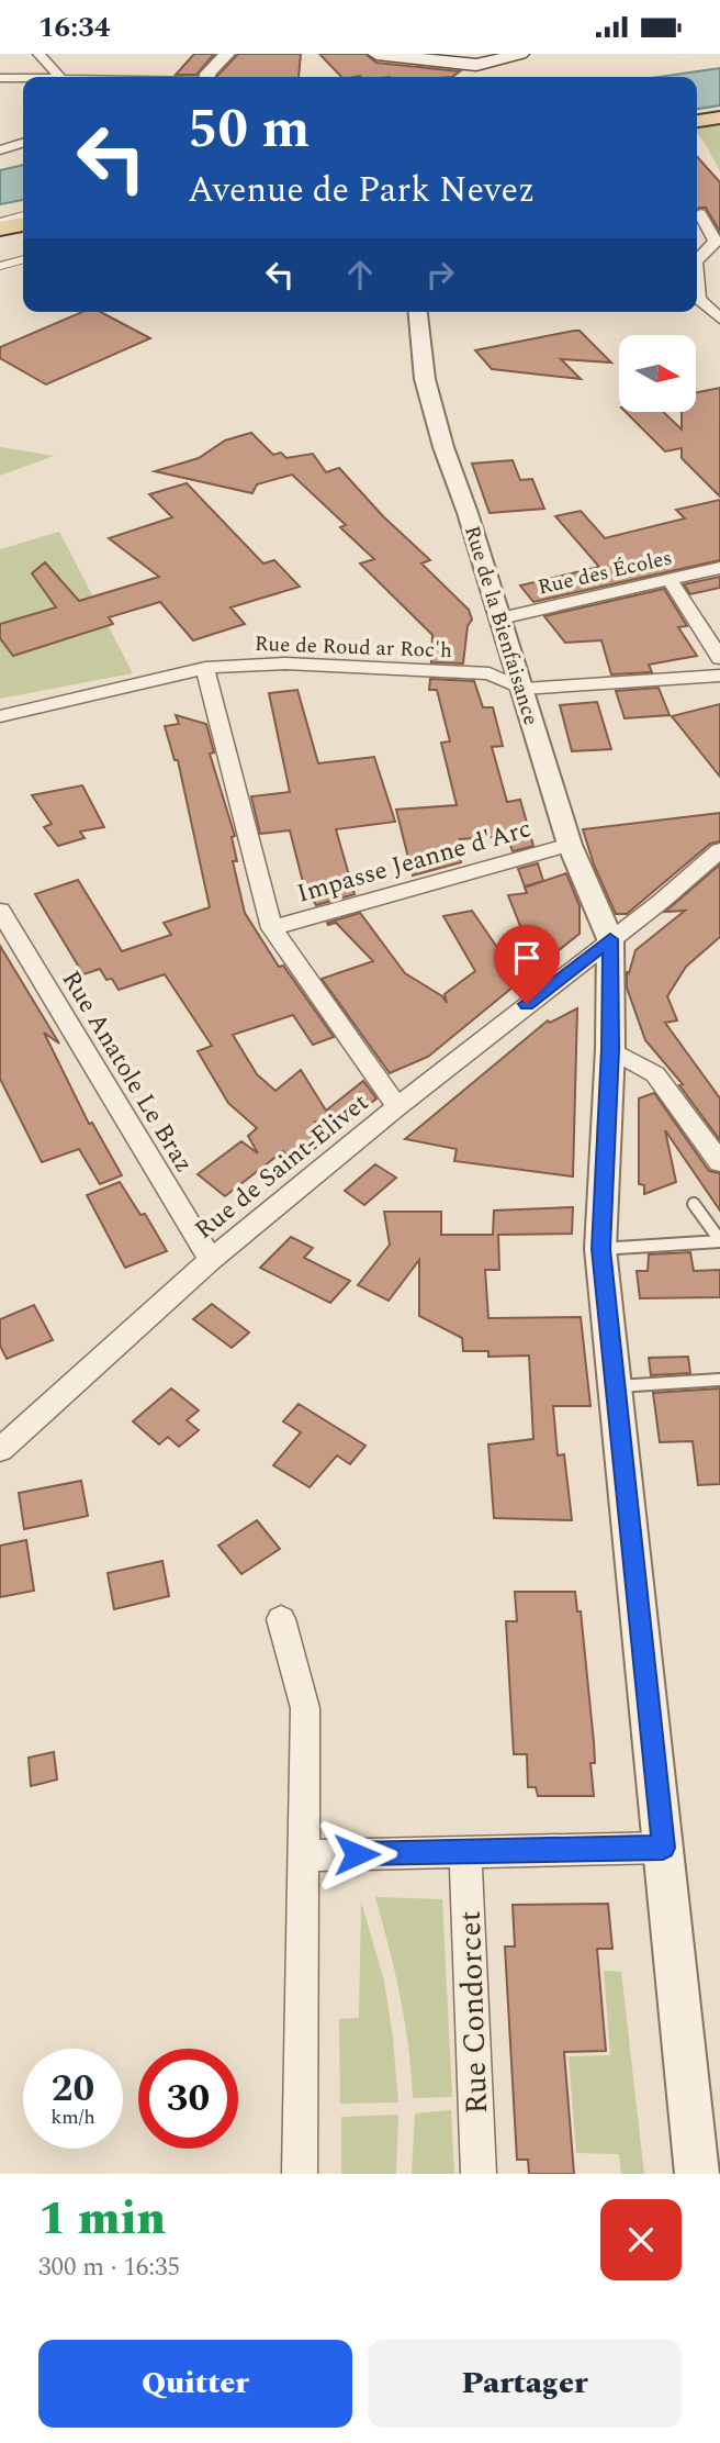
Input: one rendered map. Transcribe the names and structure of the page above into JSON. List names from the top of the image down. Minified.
{"streets":{"street":["Rue des Écoles","Rue de la Bienfaisance","Rue de Roud ar Roc'h","Impasse Jeanne d'Arc","Rue Anatole Le Braz","Rue de Saint-Elivet","Rue Condorcet"]},"crossings":[["Rue des Écoles","Rue de la Bienfaisance"],["Rue de la Bienfaisance","Rue de Roud ar Roc'h"],["Rue de la Bienfaisance","Impasse Jeanne d'Arc"],["Rue de la Bienfaisance","Rue de Saint-Elivet"],["Rue de Roud ar Roc'h","Impasse Jeanne d'Arc"],["Impasse Jeanne d'Arc","Rue de Saint-Elivet"],["Rue Anatole Le Braz","Rue de Saint-Elivet"]],"north":"right","page":{"status":"16:34","turn":["50 m","Avenue de Park Nevez"],"speed":"20 km/h","limit":"30","heading":["1 min","300 m · 16:35"],"buttons":["Quitter","Partager"]}}
